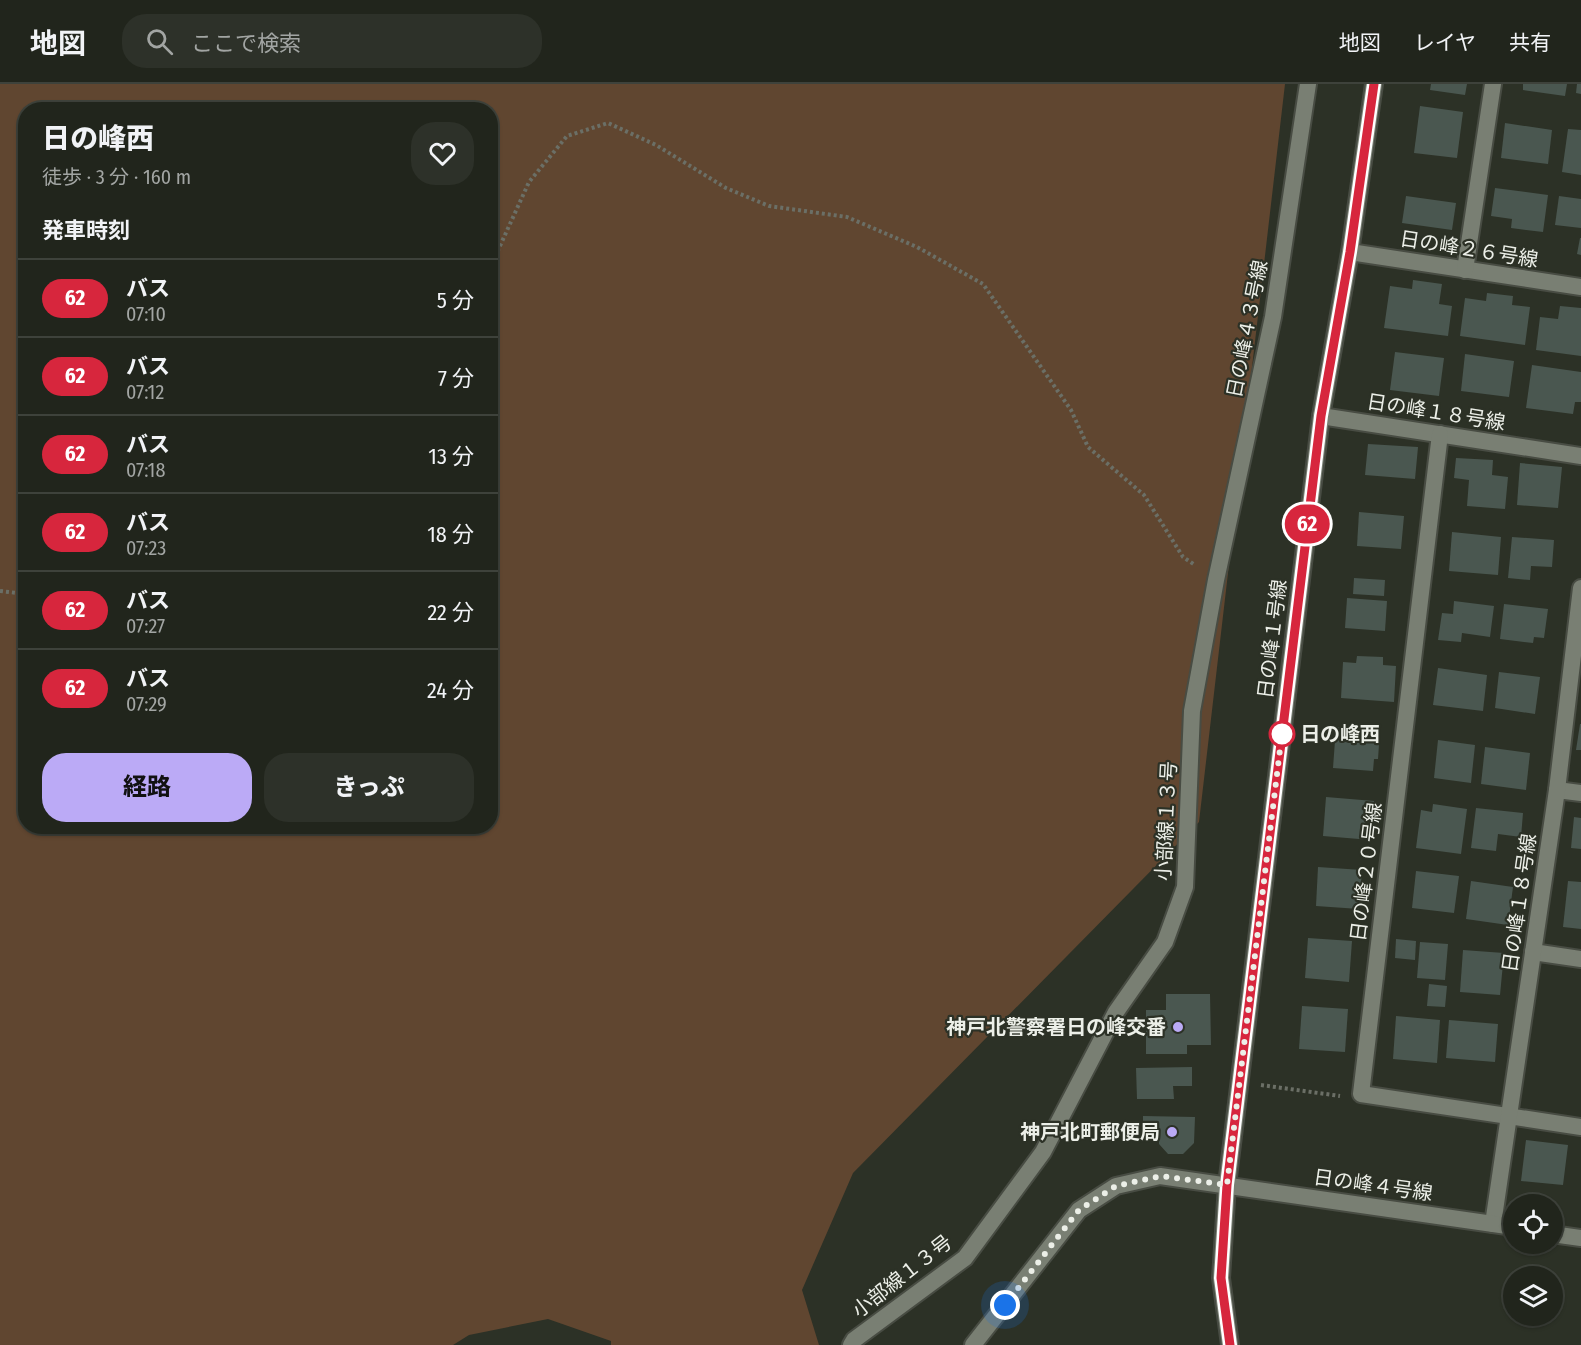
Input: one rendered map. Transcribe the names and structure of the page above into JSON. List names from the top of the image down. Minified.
{"streets":{"street":["日の峰２６号線","日の峰４３号線","日の峰１８号線","日の峰１号線","小部線１３号","日の峰２０号線","日の峰４号線"]},"crossings":[["日の峰２６号線","日の峰１号線"],["日の峰４３号線","小部線１３号"],["日の峰１８号線","日の峰１号線"],["日の峰１８号線","日の峰２０号線"],["日の峰１８号線","日の峰４号線"],["日の峰１号線","日の峰４号線"]],"places":["日の峰西","神戸北警察署日の峰交番","神戸北町郵便局"],"lines":["bus line 62"],"page":{"header":"地図","search":"ここで検索","nav":["地図","レイヤ","共有"],"on_map":"62","heading":[["日の峰西","徒歩 · 3 分 · 160 m"],"発車時刻"],"list":[{"mark":"62","name":"バス","note":"07:10","value":"5 分"},{"mark":"62","name":"バス","note":"07:12","value":"7 分"},{"mark":"62","name":"バス","note":"07:18","value":"13 分"},{"mark":"62","name":"バス","note":"07:23","value":"18 分"},{"mark":"62","name":"バス","note":"07:27","value":"22 分"},{"mark":"62","name":"バス","note":"07:29","value":"24 分"}],"buttons":["経路","きっぷ"]}}
